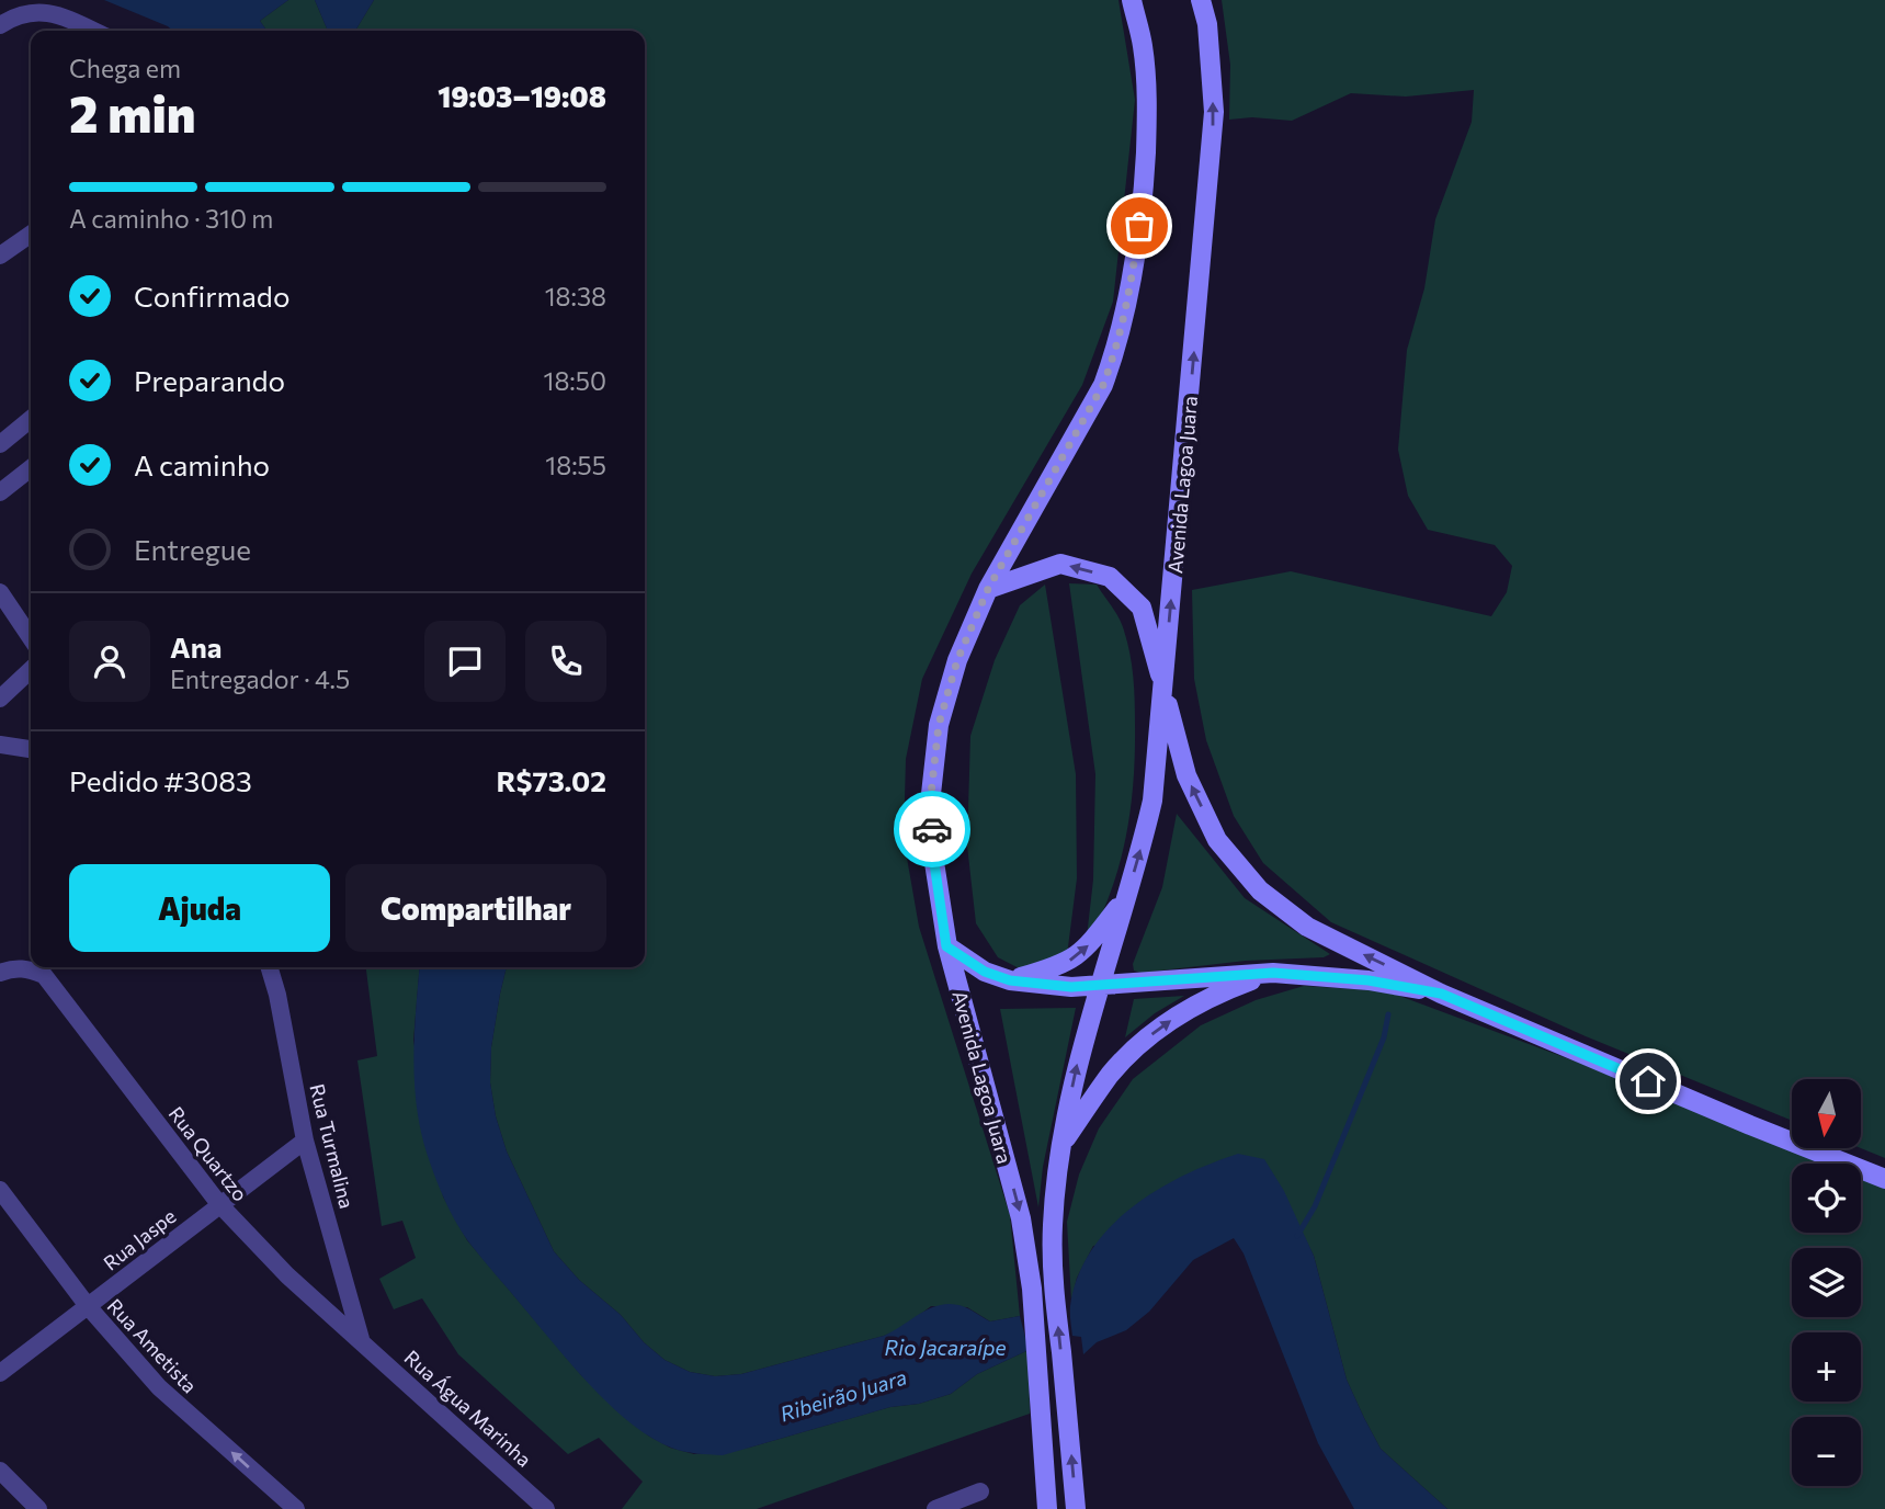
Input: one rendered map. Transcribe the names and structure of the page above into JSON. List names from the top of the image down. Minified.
{"streets":{"main road":["Avenida Lagoa Juara"],"street":["Rua Turmalina","Rua Quartzo","Rua Jaspe","Rua Ametista","Rua Água Marinha"]},"crossings":[["Rua Turmalina","Rua Quartzo"],["Rua Turmalina","Rua Jaspe"],["Rua Turmalina","Rua Água Marinha"],["Rua Quartzo","Rua Jaspe"],["Rua Quartzo","Rua Água Marinha"],["Rua Jaspe","Rua Ametista"]],"one_way":["Rua Ametista"],"water":["Rio Jacaraípe","Ribeirão Juara"],"north":"bottom","page":{"heading":["2 min","Chega em","19:03–19:08"],"panel":["Ana","Entregador · 4.5","Pedido #3083","R$73.02"],"bar":"A caminho · 310 m","list":[["Confirmado","18:38"],["Preparando","18:50"],["A caminho","18:55"],"Entregue"],"buttons":["Ajuda","Compartilhar"],"map_buttons":["+","−"]}}
